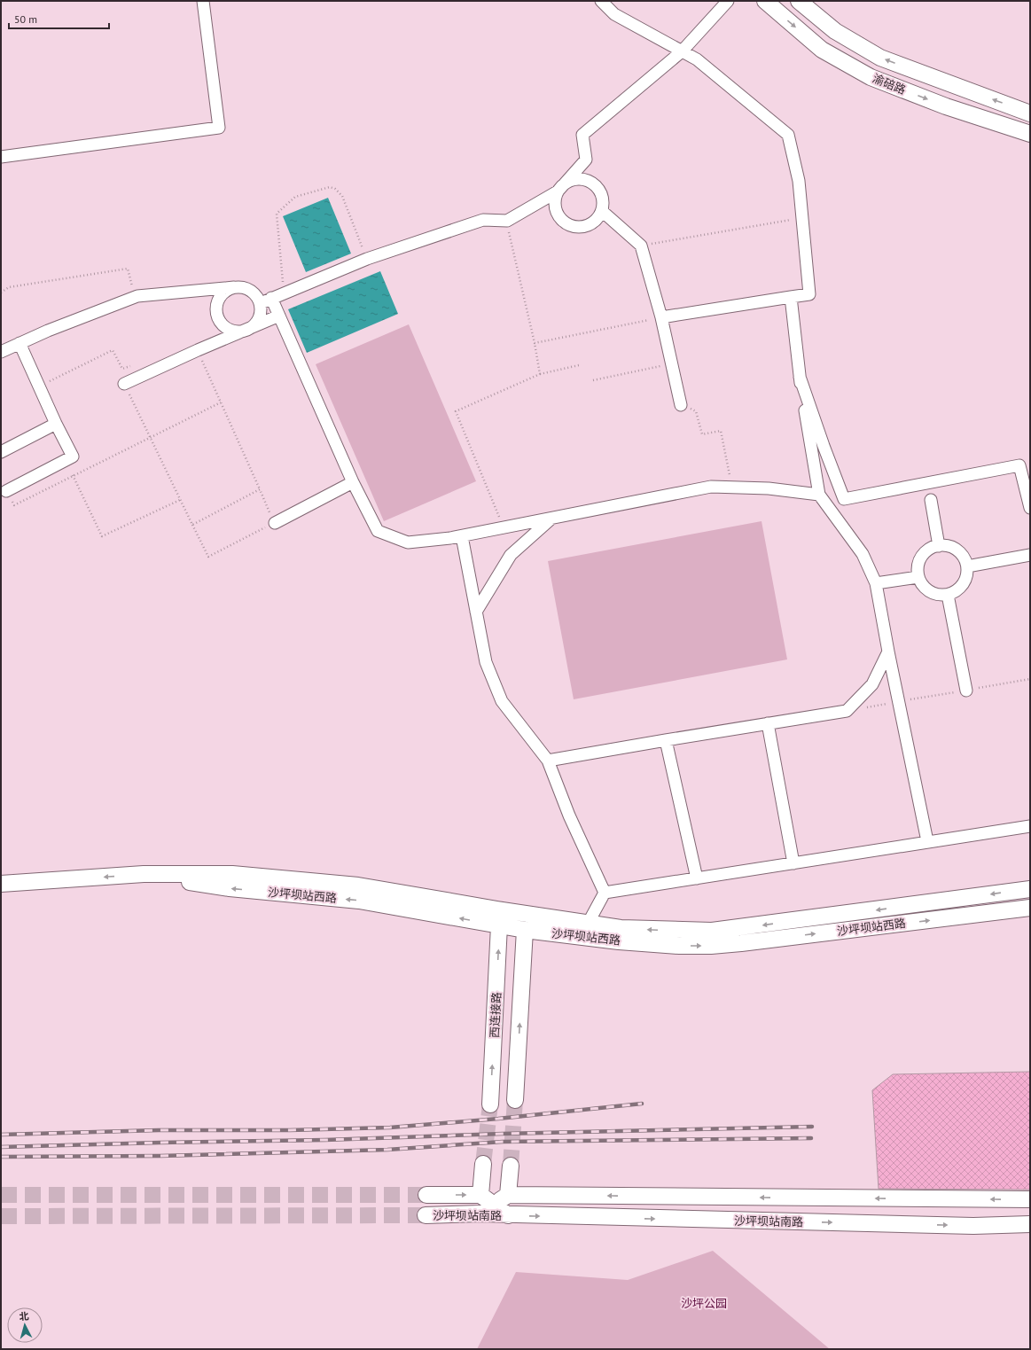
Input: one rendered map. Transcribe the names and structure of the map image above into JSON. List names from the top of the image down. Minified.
{"streets":{"main road":["渝碚路","沙坪坝站西路","西连接路","沙坪坝站南路"]},"crossings":[["沙坪坝站西路","西连接路"]],"parks":["沙坪公园"],"scale_bar":"50 m","north":"top"}
